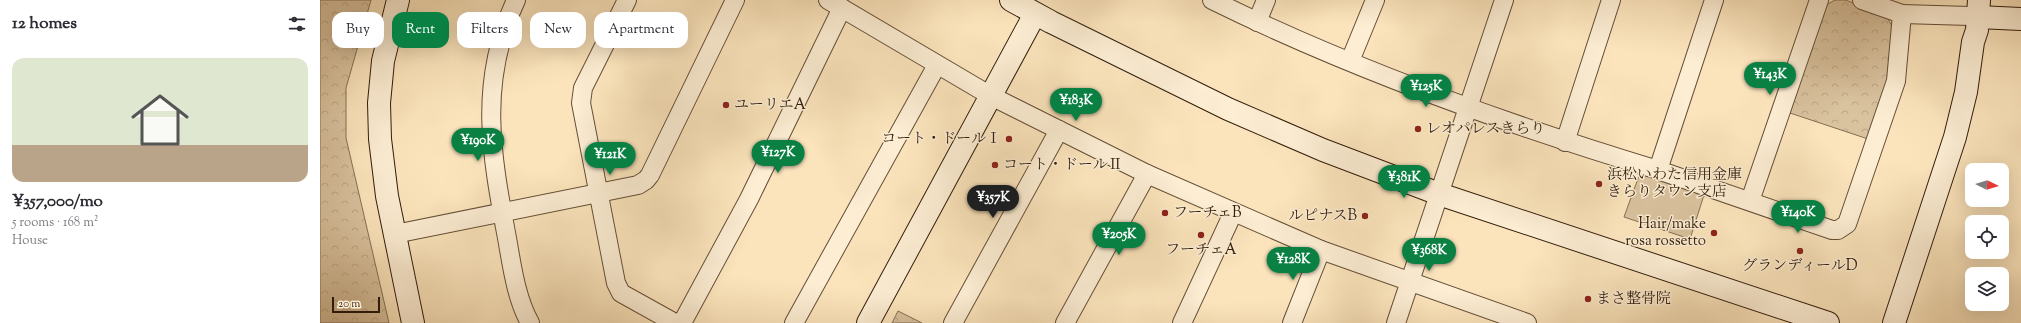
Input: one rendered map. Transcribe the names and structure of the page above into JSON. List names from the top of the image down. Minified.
{"places":["ユーリエA","レオパレスきらり","コート・ドールⅠ","コート・ドールⅡ","浜松いわた信用金庫 きらりタウン支店","フーチェB","ルピナスB","Hair/make rosa rossetto","フーチェA","グランディールD","まさ整骨院"],"scale_bar":"20 m","north":"right","page":{"heading":"12 homes","chip":["Buy","Rent","Filters","New","Apartment"],"list":[{"name":"¥357,000/mo","note":"5 rooms · 168 m² · House"}],"price":["¥143K","¥125K","¥183K","¥190K","¥127K","¥121K","¥381K","¥357K","¥140K","¥205K","¥368K","¥128K"],"scale":"20 m"}}
